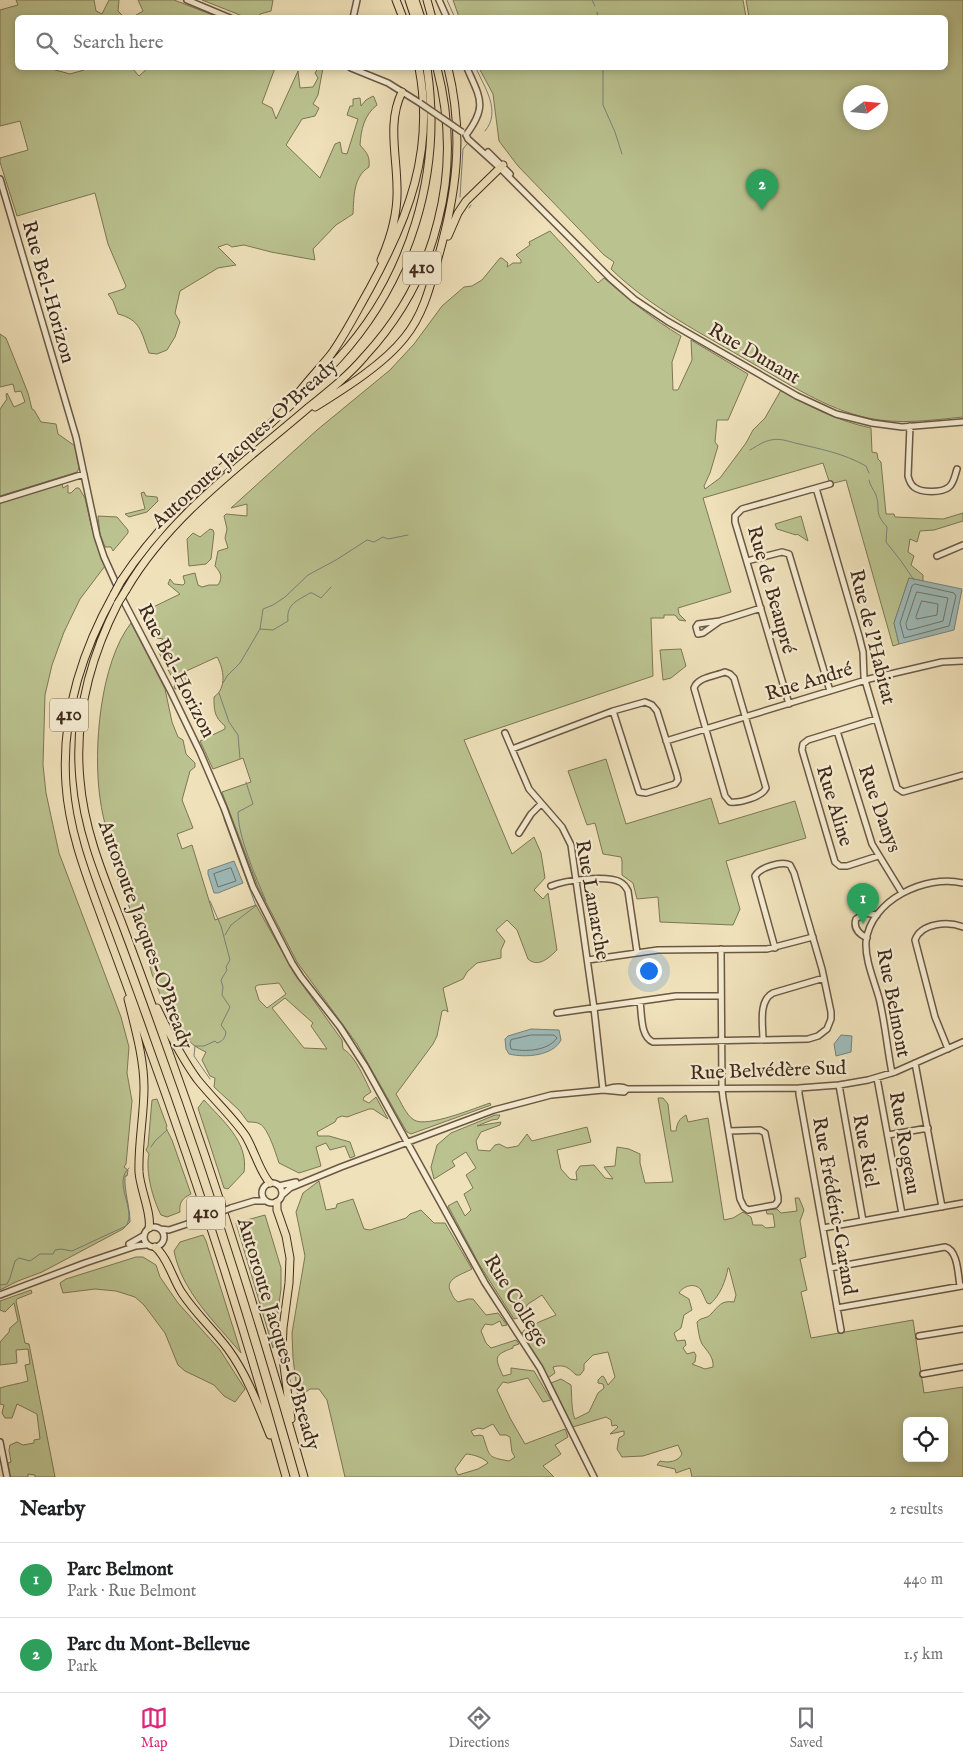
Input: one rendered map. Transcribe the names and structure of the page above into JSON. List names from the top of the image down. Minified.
{"streets":{"highway":["410","Autoroute Jacques-O'Bready"],"street":["Rue Bel-Horizon","Rue Dunant","Rue de Beaupré","Rue de l'Habitat","Rue André","Rue Aline","Rue Danys","Rue Lamarche","Rue Belmont","Rue Belvédère Sud","Rue Rogeau","Rue Riel","Rue Frédéric-Garand","Rue College"]},"crossings":[["Rue Bel-Horizon","Rue Belvédère Sud"],["Rue Bel-Horizon","Rue College"],["Rue de Beaupré","Rue de l'Habitat"],["Rue de Beaupré","Rue André"],["Rue de l'Habitat","Rue André"],["Rue Aline","Rue Danys"],["Rue Danys","Rue Belmont"],["Rue Lamarche","Rue Belvédère Sud"],["Rue Belmont","Rue Belvédère Sud"],["Rue Belvédère Sud","Rue Rogeau"],["Rue Belvédère Sud","Rue Riel"],["Rue Belvédère Sud","Rue Frédéric-Garand"],["Rue Belvédère Sud","Rue College"]],"north":"right","page":{"search":"Search here","pins":["2","1"],"heading":["Nearby","2 results"],"list":[{"mark":"1","name":"Parc Belmont","note":"Park · Rue Belmont","value":"440 m"},{"mark":"2","name":"Parc du Mont-Bellevue","note":"Park","value":"1.5 km"}],"nav":["Map","Directions","Saved"]}}
